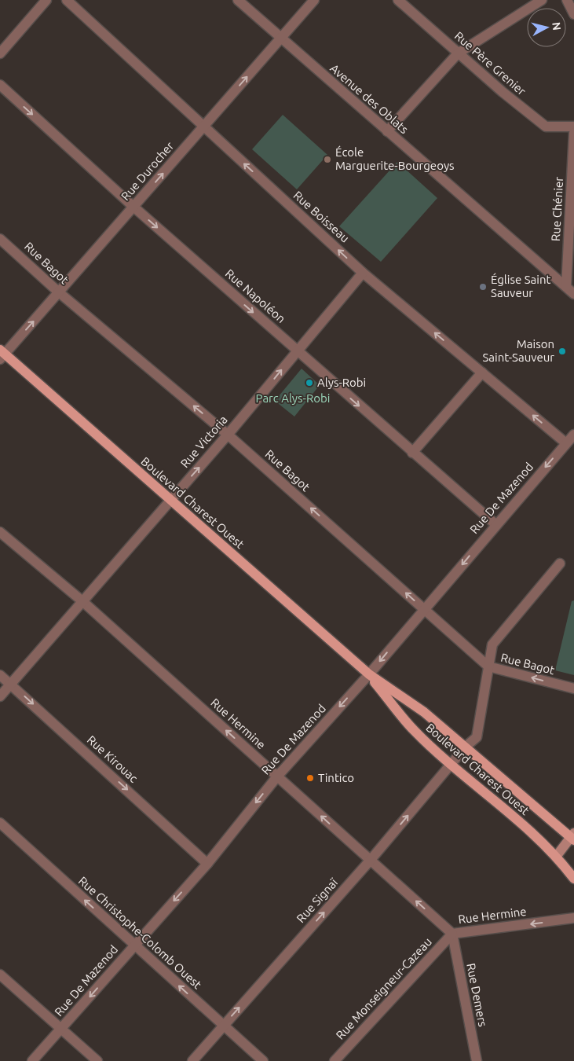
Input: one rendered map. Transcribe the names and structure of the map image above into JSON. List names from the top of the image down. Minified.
{"streets":{"main road":["Boulevard Charest Ouest"],"street":["Rue Père Grenier","Avenue des Oblats","Rue Durocher","Rue Chénier","Rue Boisseau","Rue Bagot","Rue Napoléon","Rue Victoria","Rue De Mazenod","Rue Hermine","Rue Kirouac","Rue Signaï","Rue Christophe-Colomb Ouest","Rue Monseigneur-Cazeau","Rue Demers"]},"crossings":[["Avenue des Oblats","Rue Durocher"],["Avenue des Oblats","Rue Chénier"],["Rue Durocher","Rue Boisseau"],["Rue Durocher","Rue Bagot"],["Rue Durocher","Rue Napoléon"],["Rue Durocher","Boulevard Charest Ouest"],["Rue Boisseau","Rue Victoria"],["Rue Boisseau","Rue De Mazenod"],["Rue Bagot","Rue Victoria"],["Rue Bagot","Rue De Mazenod"],["Rue Napoléon","Rue Victoria"],["Rue Napoléon","Rue De Mazenod"],["Rue Victoria","Boulevard Charest Ouest"],["Rue Victoria","Rue Hermine"],["Rue Victoria","Rue Kirouac"],["Rue De Mazenod","Boulevard Charest Ouest"],["Rue De Mazenod","Rue Hermine"],["Rue De Mazenod","Rue Kirouac"],["Rue De Mazenod","Rue Christophe-Colomb Ouest"],["Boulevard Charest Ouest","Rue Signaï"],["Rue Hermine","Rue Signaï"],["Rue Hermine","Rue Monseigneur-Cazeau"],["Rue Hermine","Rue Demers"],["Rue Signaï","Rue Christophe-Colomb Ouest"],["Rue Monseigneur-Cazeau","Rue Demers"]],"one_way":["Rue Durocher","Rue Boisseau","Rue Bagot","Rue Napoléon","Rue Victoria","Rue De Mazenod","Rue Hermine","Rue Kirouac","Rue Signaï","Rue Christophe-Colomb Ouest"],"parks":["Parc Alys-Robi"],"places":["École Marguerite-Bourgeoys","Église Saint Sauveur","Maison Saint-Sauveur","Alys-Robi","Tintico"],"north":"right"}
